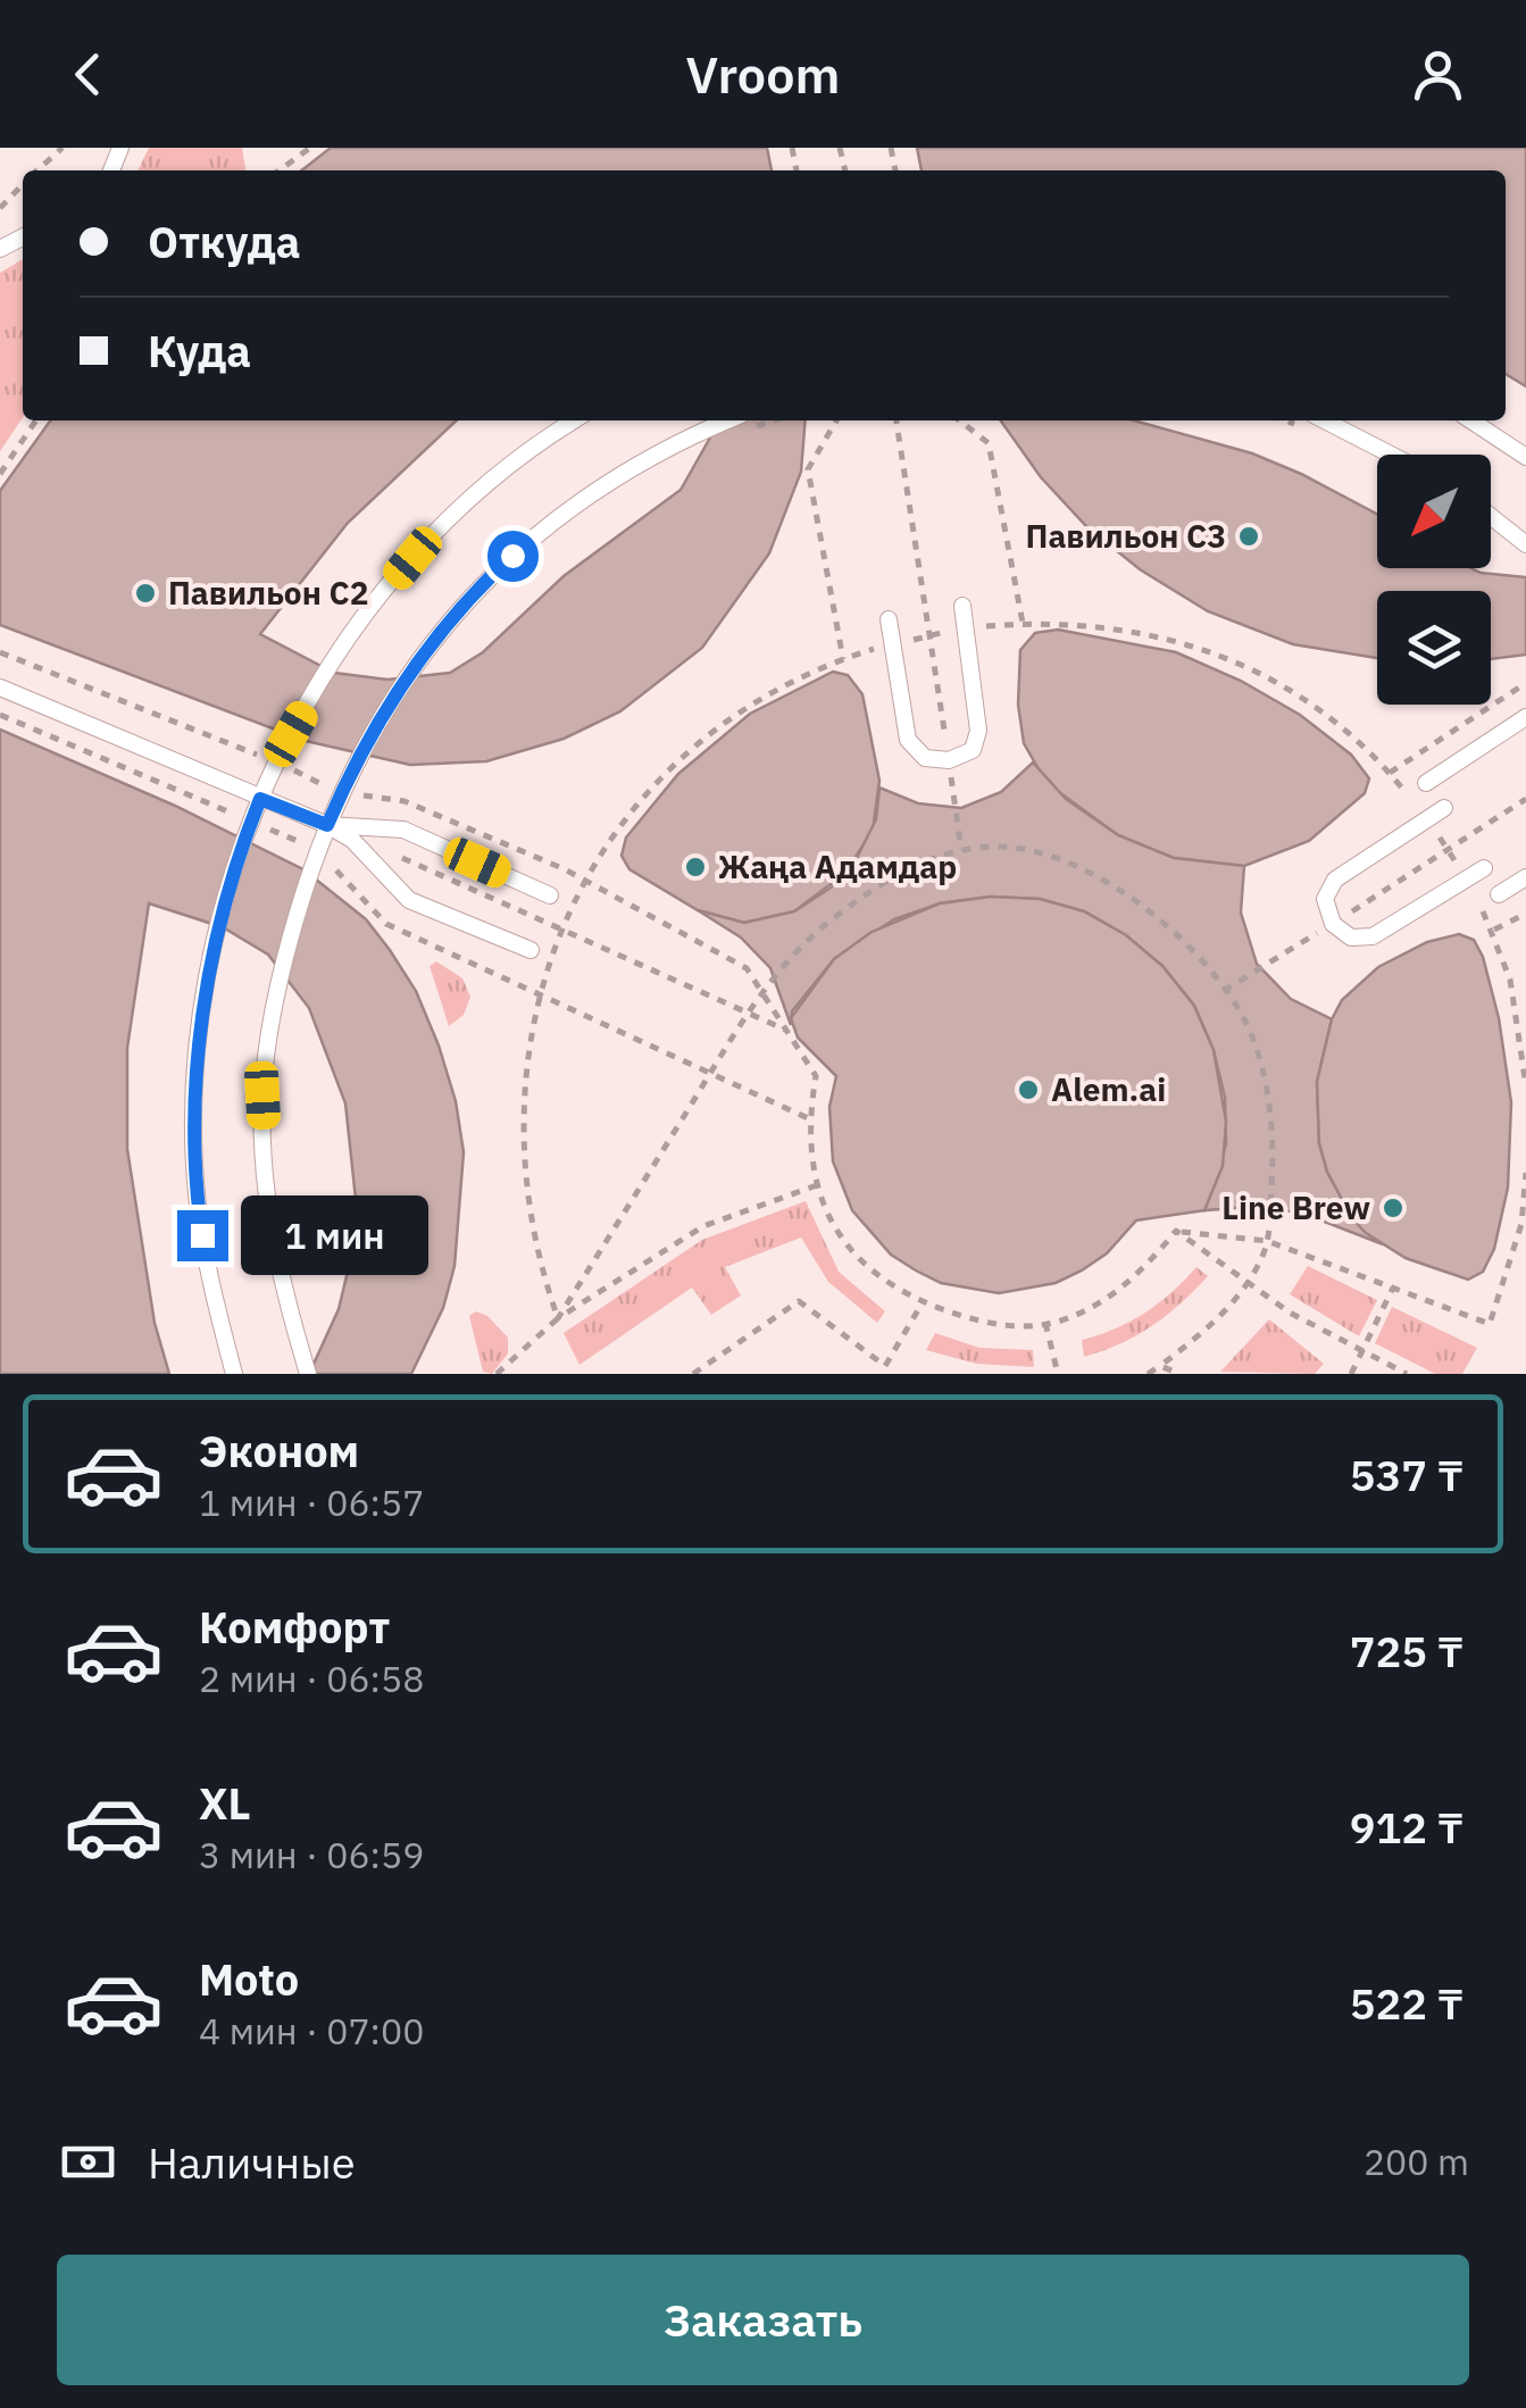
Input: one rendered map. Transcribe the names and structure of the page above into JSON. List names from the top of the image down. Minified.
{"places":["Павильон С3","Павильон С2","Жаңа Адамдар","Alem.ai","Line Brew"],"north":"bottom left","page":{"header":"Vroom","banner":["Откуда","Куда"],"bubble":"1 мин","list":[{"name":"Эконом","note":"1 мин · 06:57","value":"537 ₸"},{"name":"Комфорт","note":"2 мин · 06:58","value":"725 ₸"},{"name":"XL","note":"3 мин · 06:59","value":"912 ₸"},{"name":"Moto","note":"4 мин · 07:00","value":"522 ₸"}],"pay":["Наличные","200 m"],"buttons":"Заказать"}}
